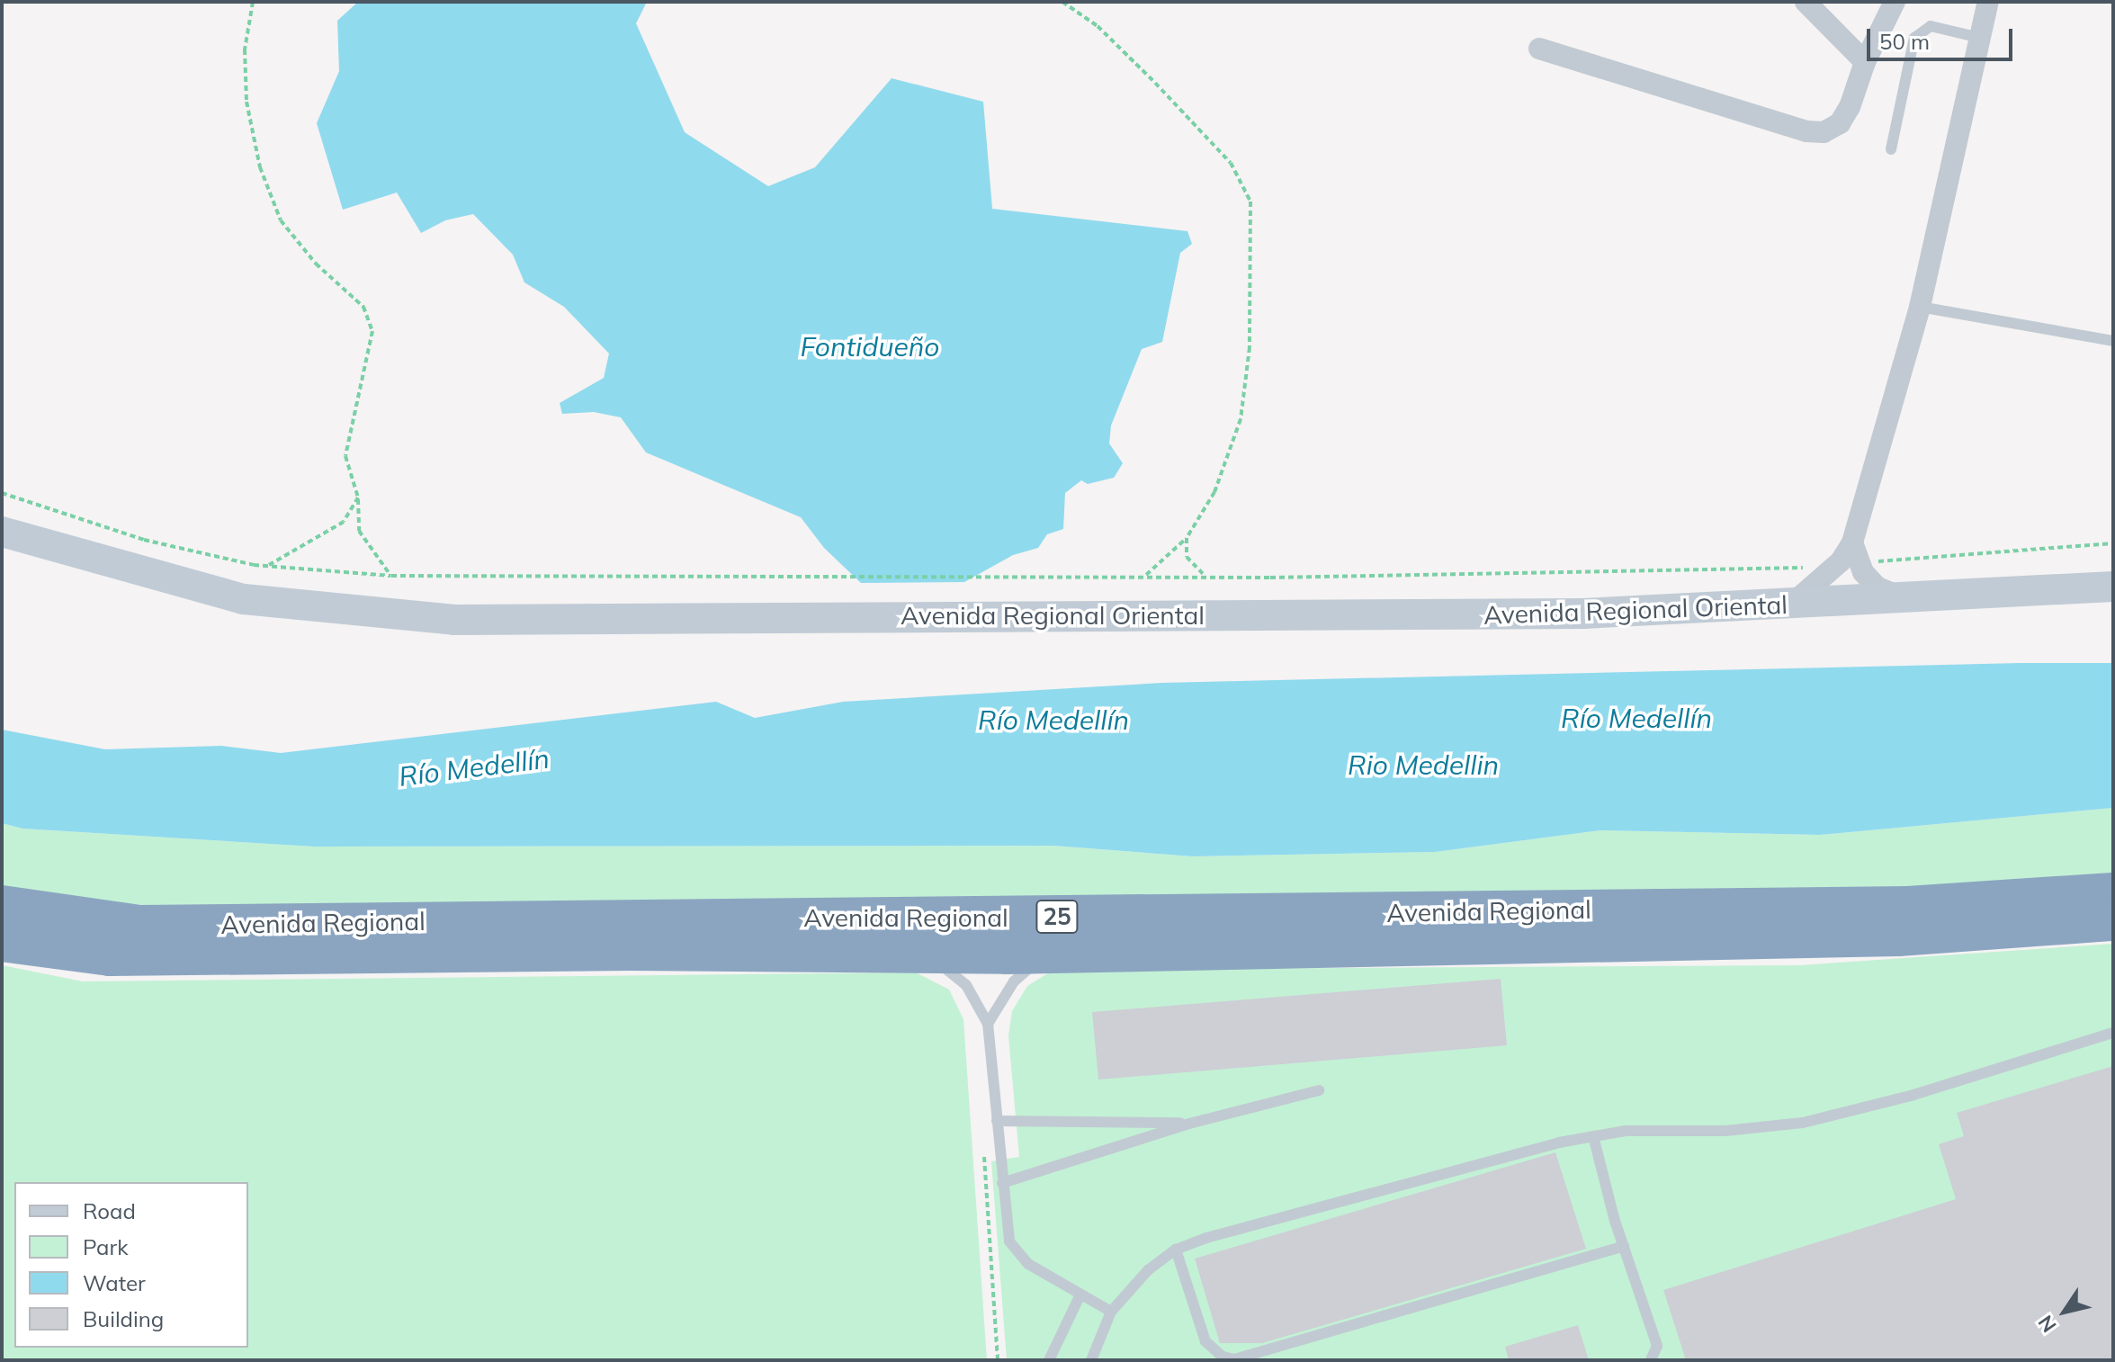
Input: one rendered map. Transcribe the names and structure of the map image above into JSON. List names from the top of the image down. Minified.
{"streets":{"highway":["Avenida Regional","25"],"main road":["Avenida Regional Oriental"]},"water":["Fontidueño","Río Medellín","Rio Medellin"],"legend":["Road","Park","Water","Building"],"scale_bar":"50 m","north":"bottom left"}
